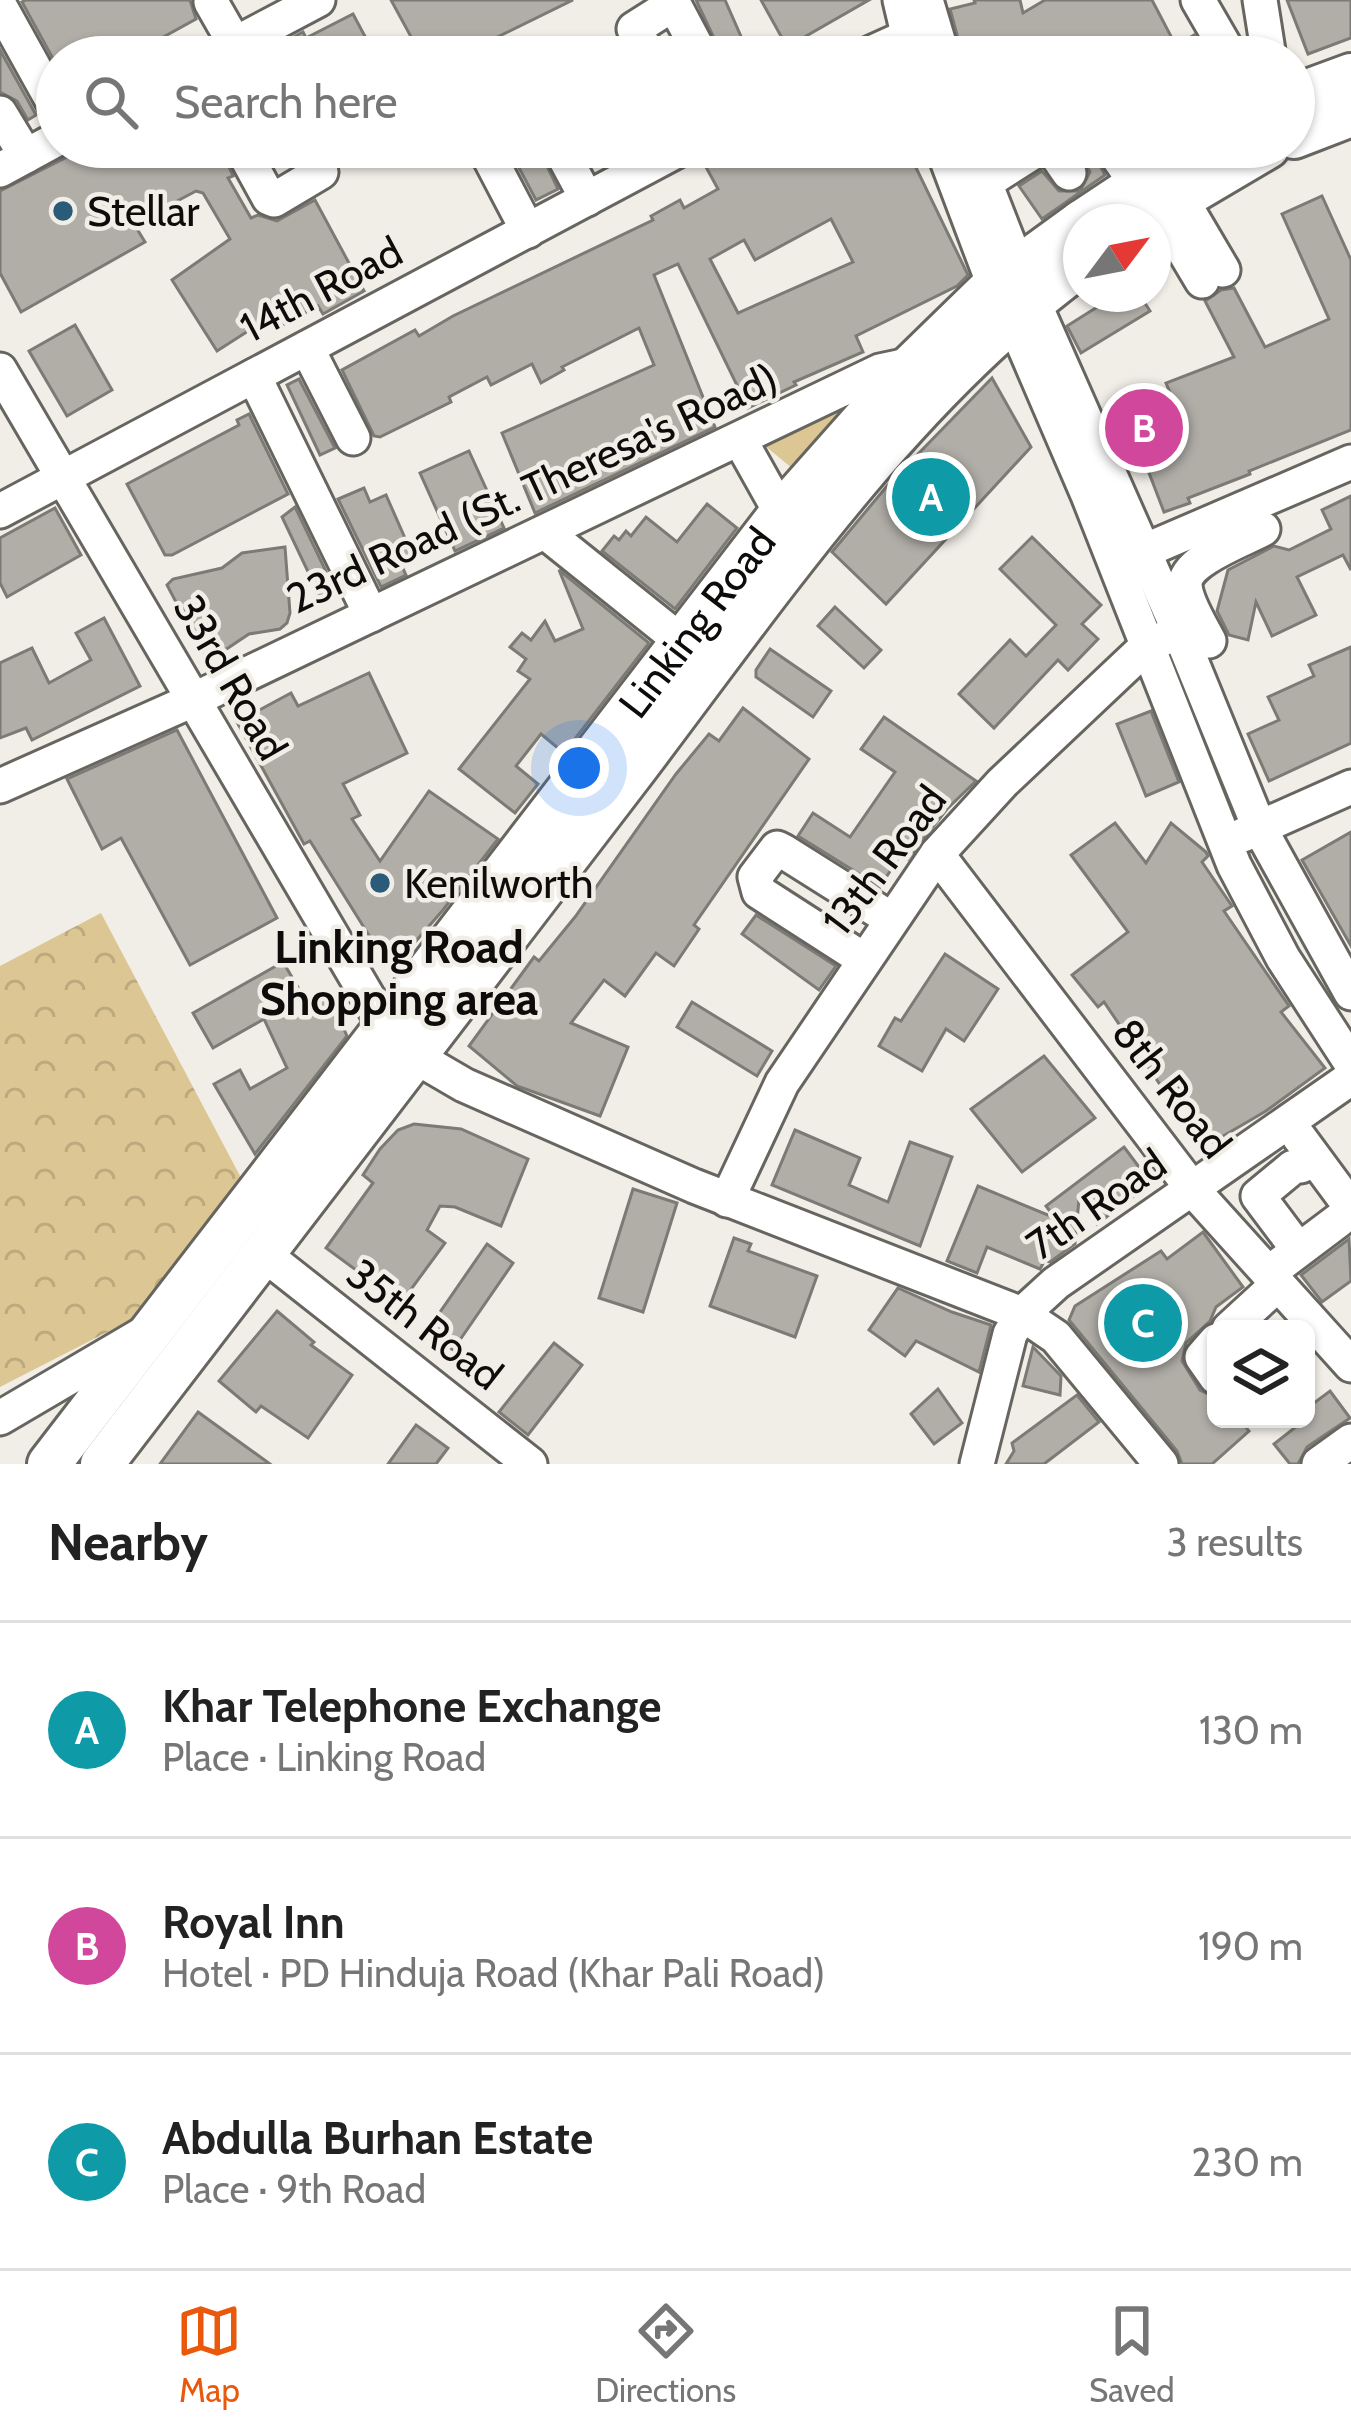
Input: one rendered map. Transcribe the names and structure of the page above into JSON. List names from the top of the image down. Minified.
{"streets":{"main road":["Linking Road"],"street":["14th Road","23rd Road (St. Theresa's Road)","33rd Road","13th Road","8th Road","7th Road","35th Road"]},"crossings":[["14th Road","33rd Road"],["23rd Road (St. Theresa's Road)","Linking Road"],["23rd Road (St. Theresa's Road)","33rd Road"],["Linking Road","33rd Road"],["Linking Road","35th Road"],["33rd Road","13th Road"],["33rd Road","7th Road"],["13th Road","8th Road"],["8th Road","7th Road"]],"districts":["Linking Road Shopping area"],"places":["Stellar","Kenilworth"],"north":"top right","page":{"search":"Search here","pins":["B","A","C"],"heading":["Nearby","3 results"],"list":[{"mark":"A","name":"Khar Telephone Exchange","note":"Place · Linking Road","value":"130 m"},{"mark":"B","name":"Royal Inn","note":"Hotel · PD Hinduja Road (Khar Pali Road)","value":"190 m"},{"mark":"C","name":"Abdulla Burhan Estate","note":"Place · 9th Road","value":"230 m"}],"nav":["Map","Directions","Saved"]}}
